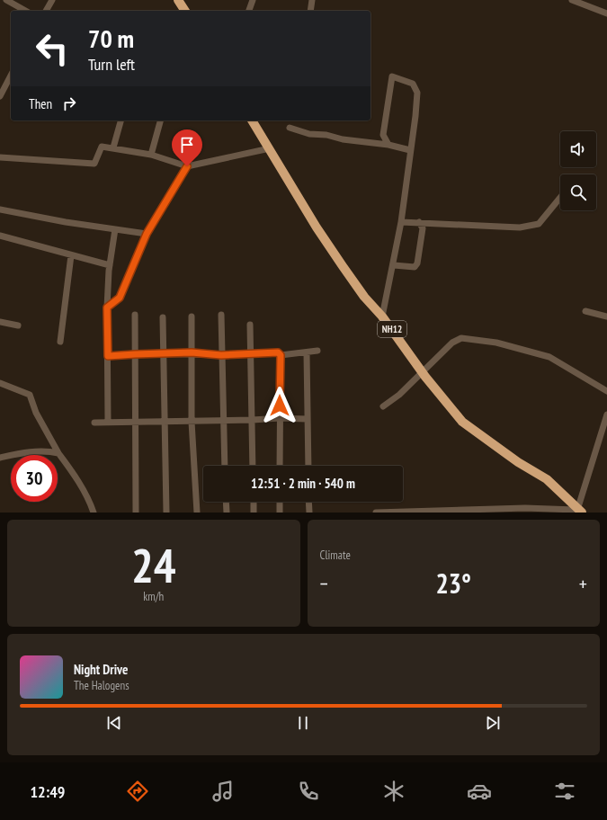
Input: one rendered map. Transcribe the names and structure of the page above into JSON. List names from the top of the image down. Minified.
{"streets":{"highway":["NH12"]},"page":{"turn":["70 m","Turn left"],"then":"Then","limit":"30","trip":"12:51 · 2 min · 540 m","tile":[["24","km/h"],"Climate"],"heat":["−","23°","+"],"song":["Night Drive","The Halogens"],"tabs":"12:49"}}
